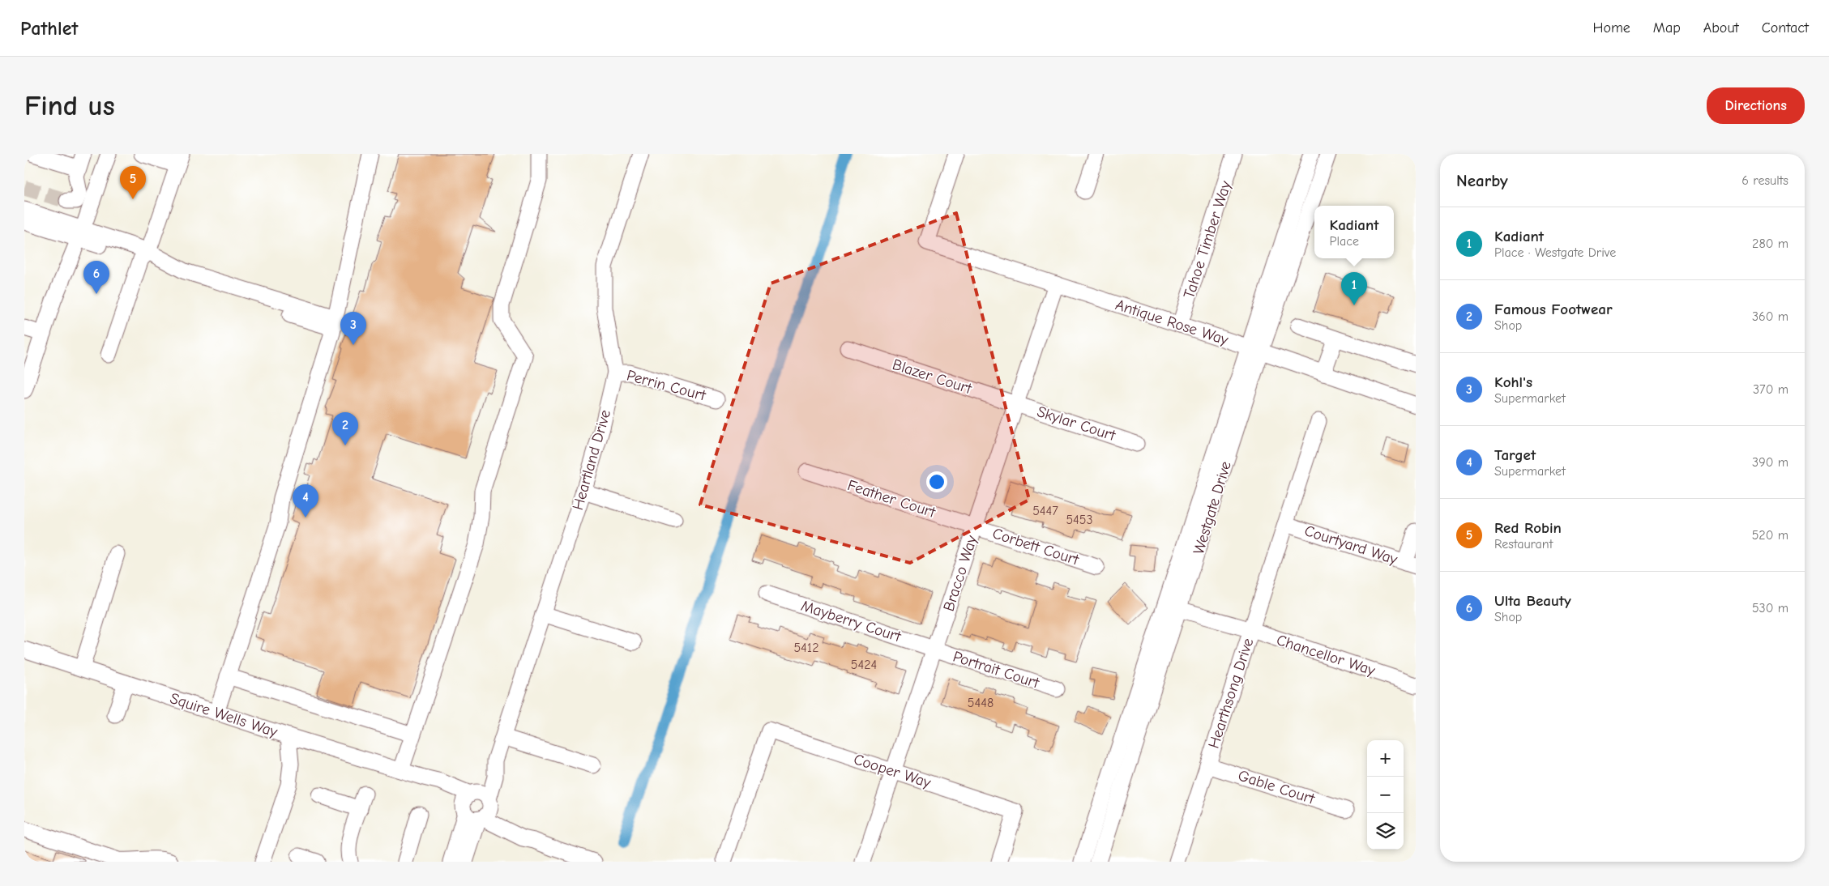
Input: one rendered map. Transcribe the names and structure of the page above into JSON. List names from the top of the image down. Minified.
{"streets":{"street":["Tahoe Timber Way","Antique Rose Way","Blazer Court","Perrin Court","Skylar Court","Heartland Drive","Feather Court","Westgate Drive","Courtyard Way","Corbett Court","Bracco Way","Mayberry Court","Chancellor Way","Portrait Court","Hearthsong Drive","Squire Wells Way","Cooper Way","Gable Court"]},"crossings":[["Tahoe Timber Way","Antique Rose Way"],["Antique Rose Way","Westgate Drive"],["Antique Rose Way","Bracco Way"],["Blazer Court","Skylar Court"],["Blazer Court","Bracco Way"],["Perrin Court","Heartland Drive"],["Skylar Court","Bracco Way"],["Heartland Drive","Squire Wells Way"],["Feather Court","Corbett Court"],["Feather Court","Bracco Way"],["Westgate Drive","Chancellor Way"],["Courtyard Way","Hearthsong Drive"],["Corbett Court","Bracco Way"],["Bracco Way","Mayberry Court"],["Bracco Way","Portrait Court"],["Bracco Way","Cooper Way"],["Mayberry Court","Portrait Court"],["Chancellor Way","Hearthsong Drive"],["Hearthsong Drive","Gable Court"]],"house_numbers":["5447","5453","5412","5424","5448"],"page":{"header":"Pathlet","nav":["Home","Map","About","Contact"],"buttons":"Directions","title":"Find us","heading":["Nearby","6 results"],"pins":["5","6","1","3","2","4"],"popup":["Kadiant","Place"],"list":[{"mark":"1","name":"Kadiant","note":"Place · Westgate Drive","value":"280 m"},{"mark":"2","name":"Famous Footwear","note":"Shop","value":"360 m"},{"mark":"3","name":"Kohl's","note":"Supermarket","value":"370 m"},{"mark":"4","name":"Target","note":"Supermarket","value":"390 m"},{"mark":"5","name":"Red Robin","note":"Restaurant","value":"520 m"},{"mark":"6","name":"Ulta Beauty","note":"Shop","value":"530 m"}],"map_buttons":["+","−"]}}
